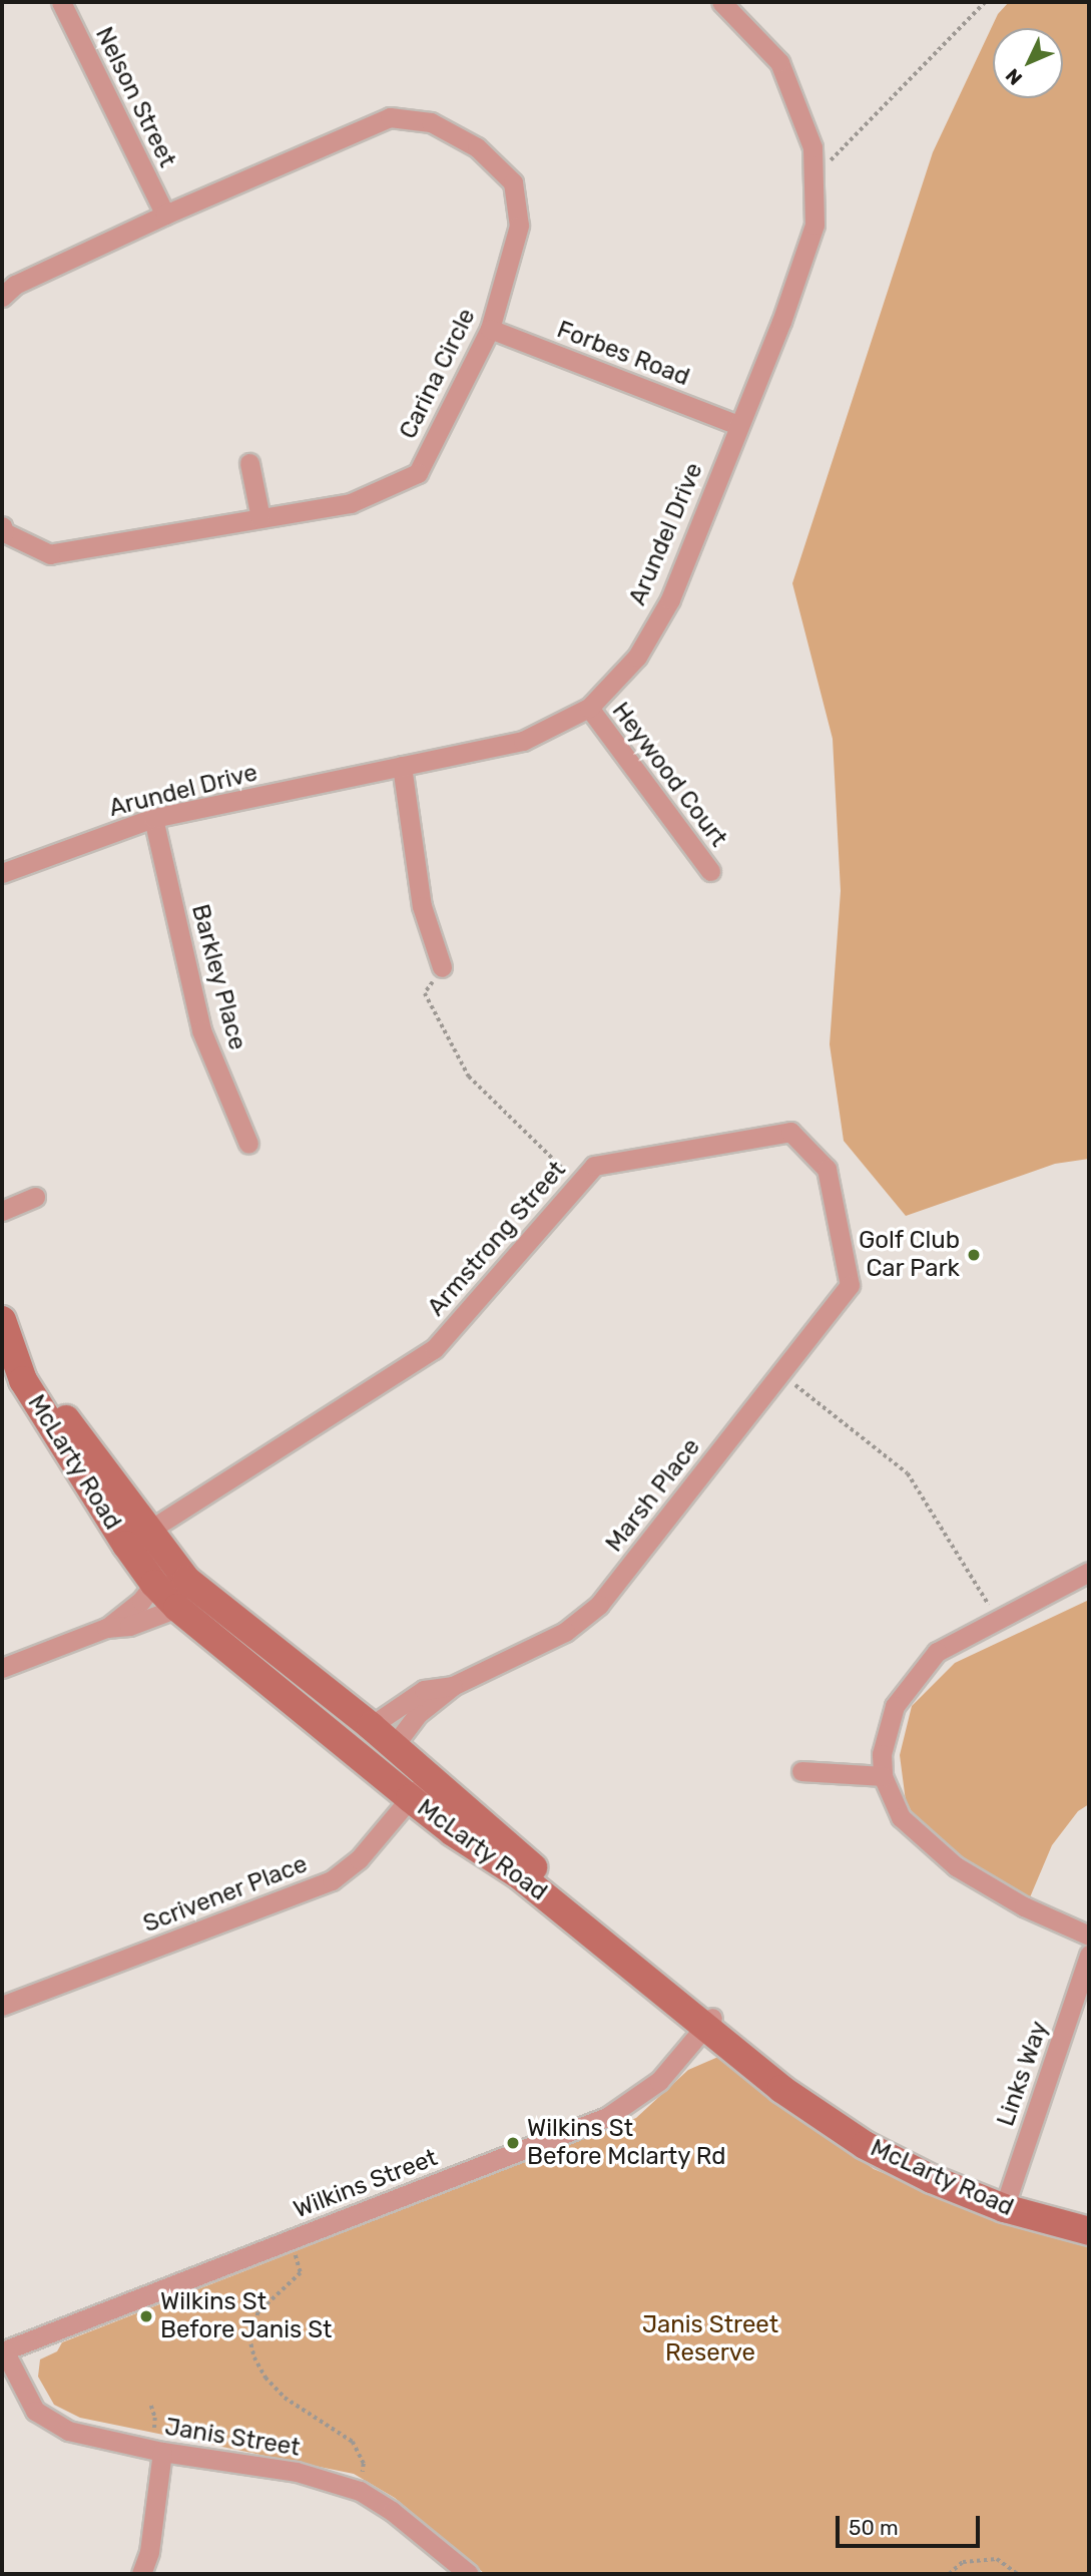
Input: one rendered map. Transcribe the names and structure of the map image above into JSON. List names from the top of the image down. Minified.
{"streets":{"street":["Nelson Street","Forbes Road","Carina Circle","Arundel Drive","Heywood Court","Barkley Place","Armstrong Street","McLarty Road","Marsh Place","Scrivener Place","Links Way","Wilkins Street","Janis Street"]},"crossings":[["Nelson Street","Carina Circle"],["Forbes Road","Carina Circle"],["Forbes Road","Arundel Drive"],["Arundel Drive","Heywood Court"],["Arundel Drive","Barkley Place"],["Armstrong Street","McLarty Road"],["Armstrong Street","Marsh Place"],["McLarty Road","Marsh Place"],["McLarty Road","Scrivener Place"],["McLarty Road","Links Way"],["McLarty Road","Wilkins Street"],["Wilkins Street","Janis Street"]],"parks":["Janis Street Reserve"],"places":["Golf Club Car Park","Wilkins St Before Mclarty Rd","Wilkins St Before Janis St"],"scale_bar":"50 m","north":"bottom left"}
